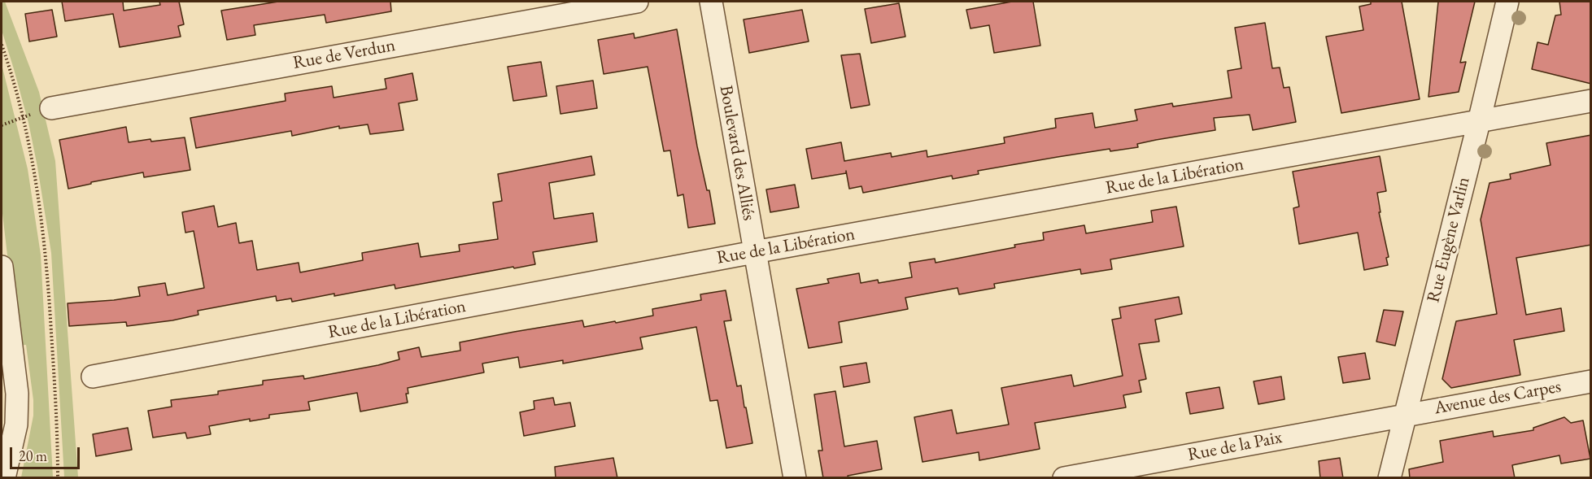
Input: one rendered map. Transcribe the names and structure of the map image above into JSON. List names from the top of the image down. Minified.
{"streets":{"street":["Rue de Verdun","Boulevard des Alliés","Rue de la Libération","Rue Eugène Varlin","Avenue des Carpes","Rue de la Paix"]},"crossings":[["Boulevard des Alliés","Rue de la Libération"],["Rue de la Libération","Rue Eugène Varlin"],["Rue Eugène Varlin","Avenue des Carpes"],["Rue Eugène Varlin","Rue de la Paix"],["Avenue des Carpes","Rue de la Paix"]],"scale_bar":"20 m"}
